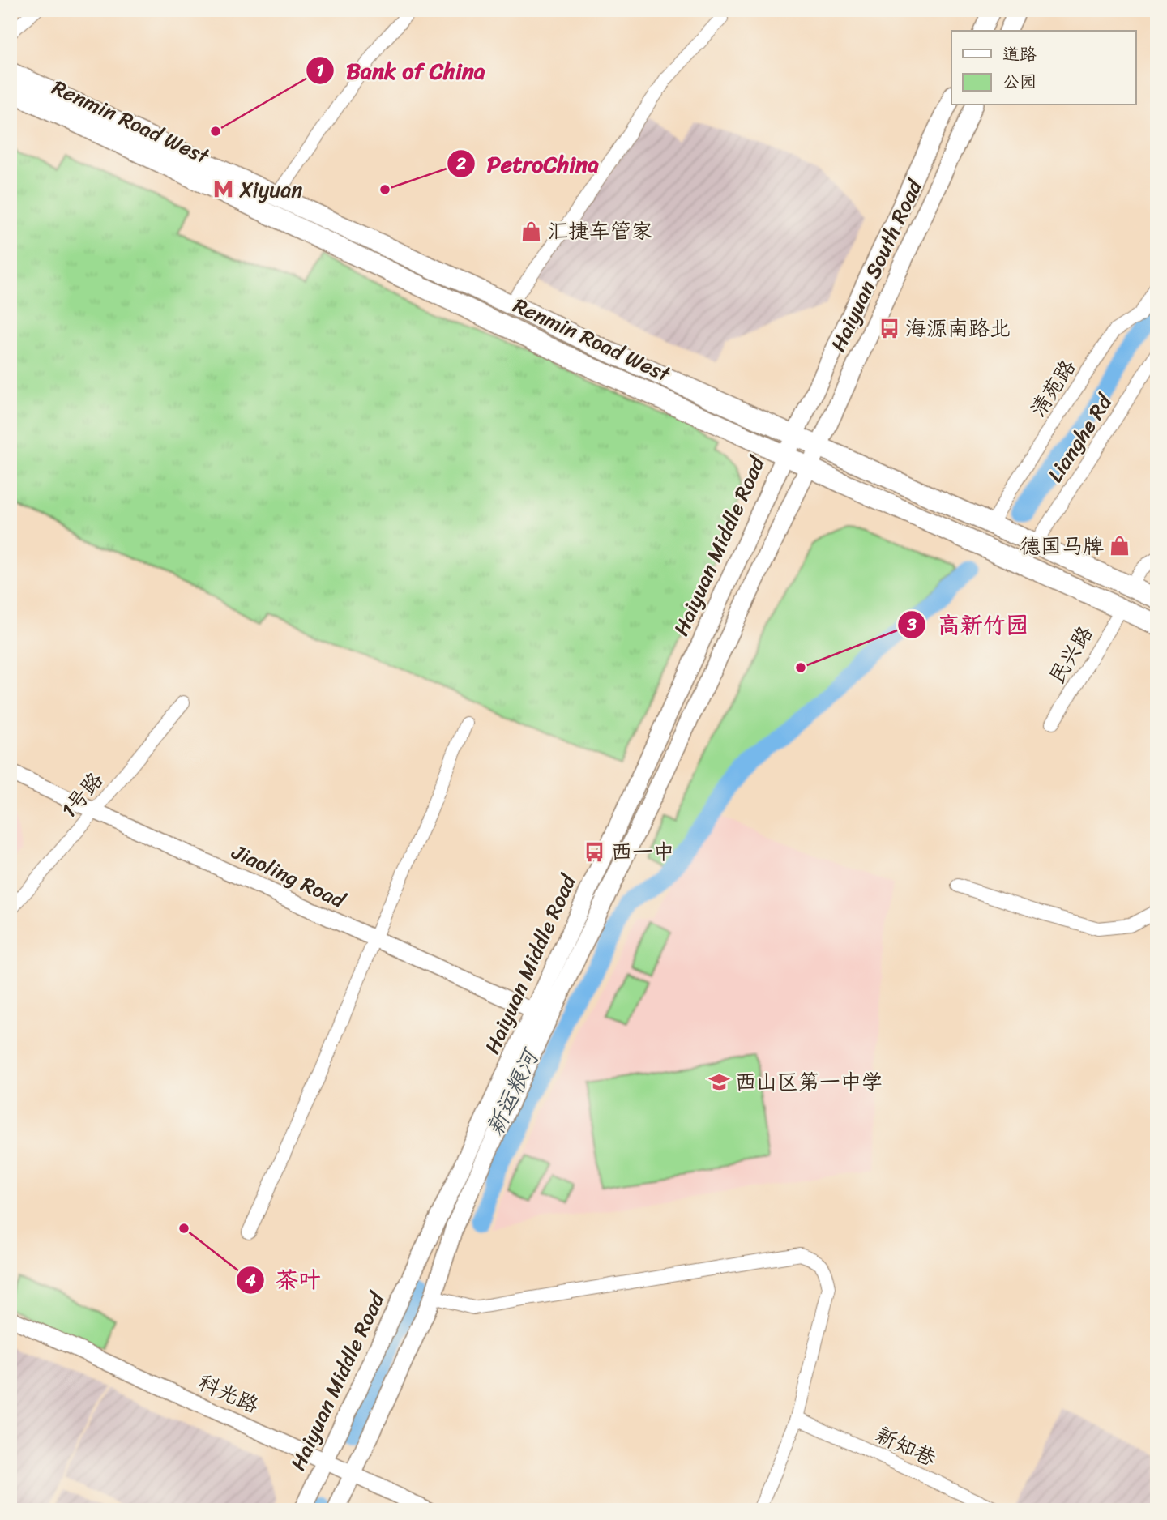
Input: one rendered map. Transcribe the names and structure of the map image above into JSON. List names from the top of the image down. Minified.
{"streets":{"main road":["Renmin Road West","Haiyuan South Road","Haiyuan Middle Road"],"street":["清苑路","Lianghe Rd","民兴路","1号路","Jiaoling Road","科光路","新知巷"]},"crossings":[["Renmin Road West","Haiyuan South Road"],["Renmin Road West","清苑路"],["Renmin Road West","Lianghe Rd"],["Renmin Road West","Haiyuan Middle Road"],["Renmin Road West","民兴路"],["Haiyuan South Road","Haiyuan Middle Road"],["Haiyuan Middle Road","Jiaoling Road"],["Haiyuan Middle Road","科光路"],["1号路","Jiaoling Road"]],"water":["新运粮河"],"places":{"other":["Bank of China","PetroChina","高新竹园","茶叶"],"metro station":["Xiyuan"],"shop":["汇捷车管家","德国马牌"],"bus stop":["海源南路北","西一中"],"school or university":["西山区第一中学"]},"legend":["道路","公园"]}
